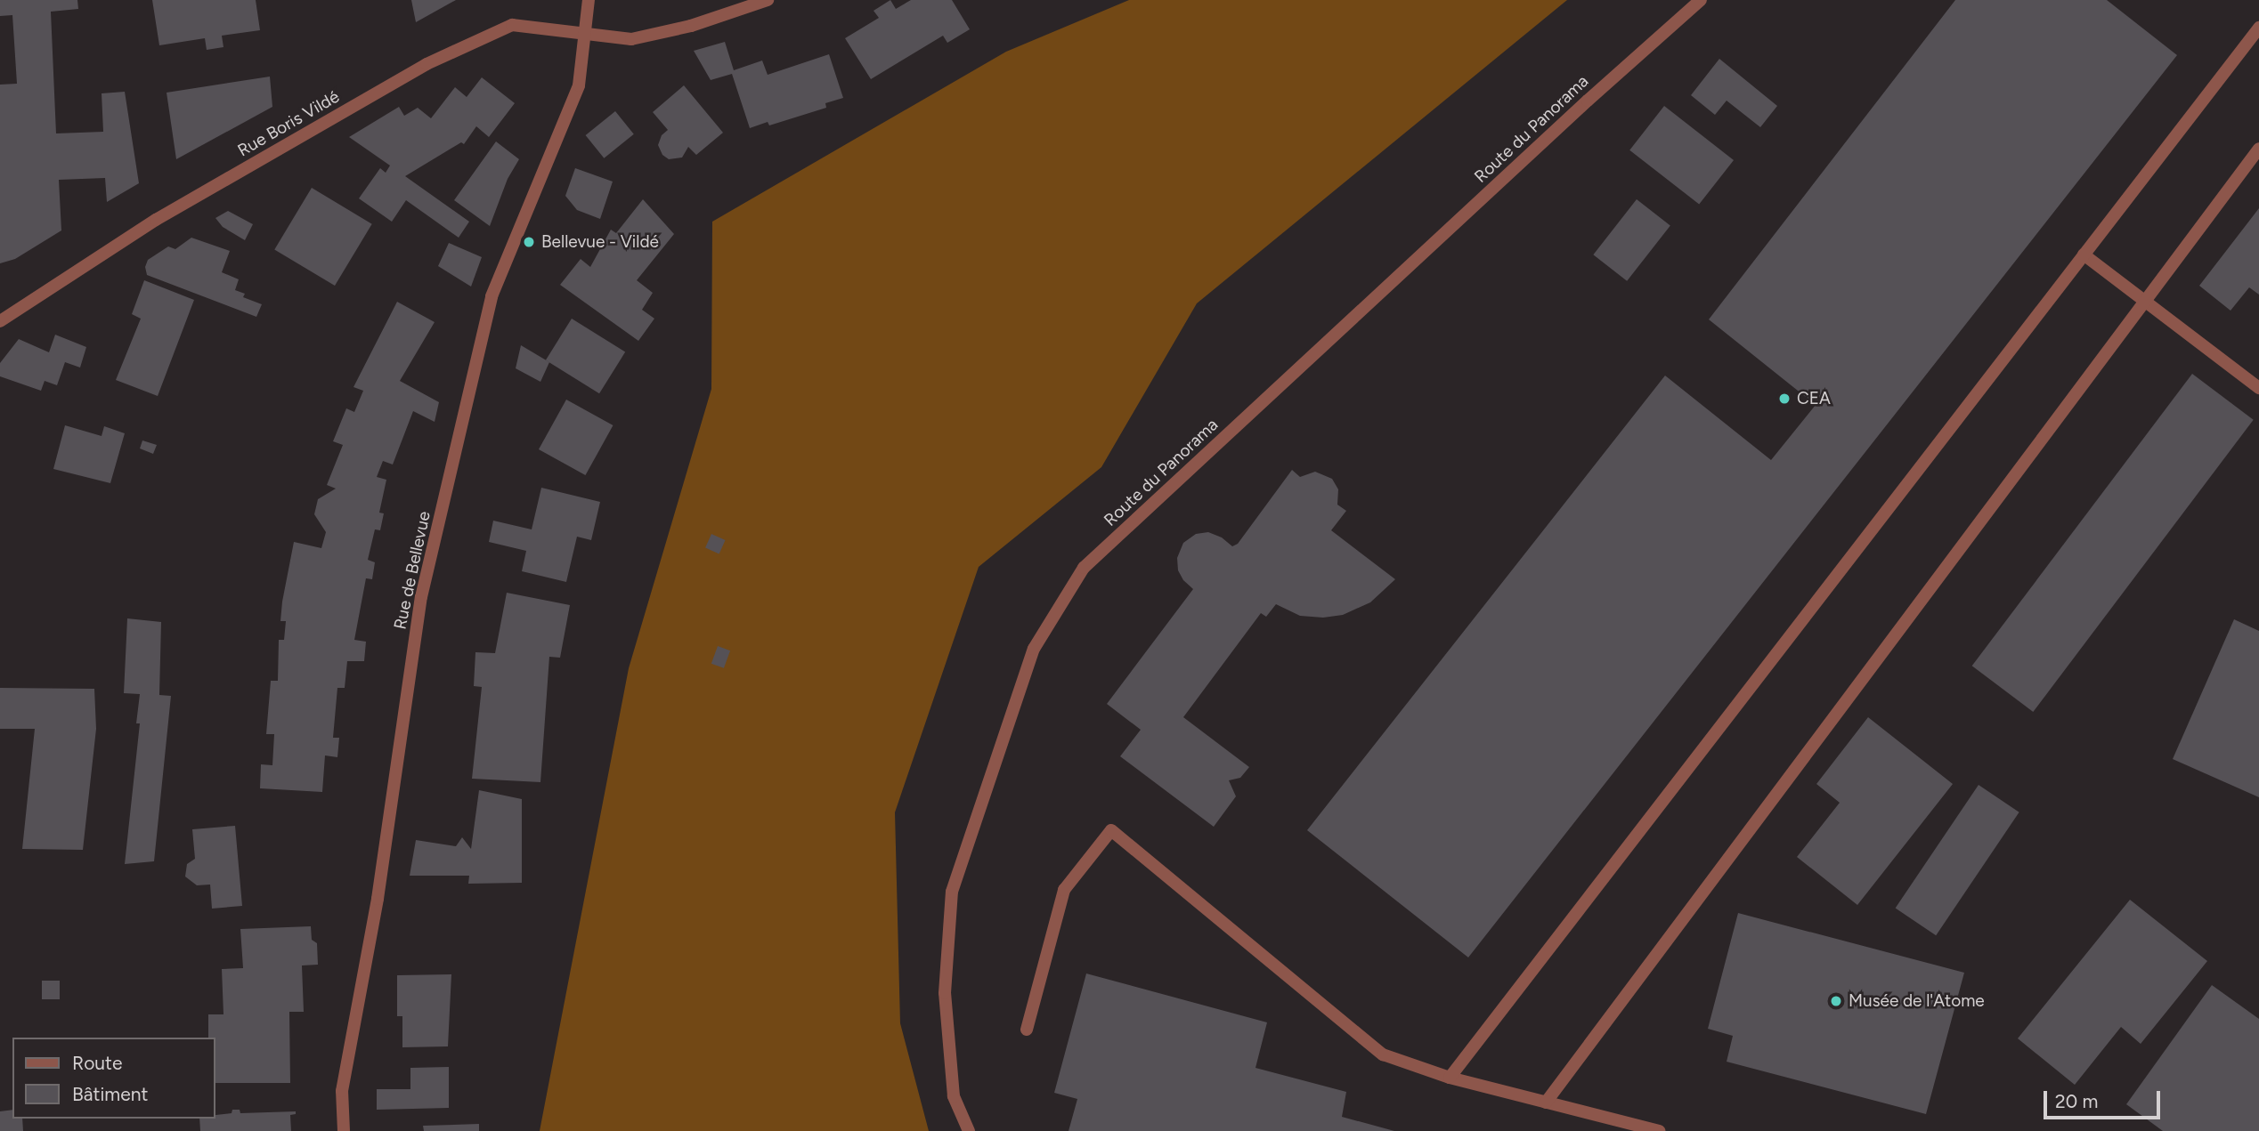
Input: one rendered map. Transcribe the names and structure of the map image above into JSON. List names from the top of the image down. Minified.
{"streets":{"street":["Rue Boris Vildé","Route du Panorama","Rue de Bellevue"]},"crossings":[["Rue Boris Vildé","Rue de Bellevue"]],"places":["Bellevue - Vildé","CEA","Musée de l'Atome"],"legend":["Route","Bâtiment"],"scale_bar":"20 m"}
